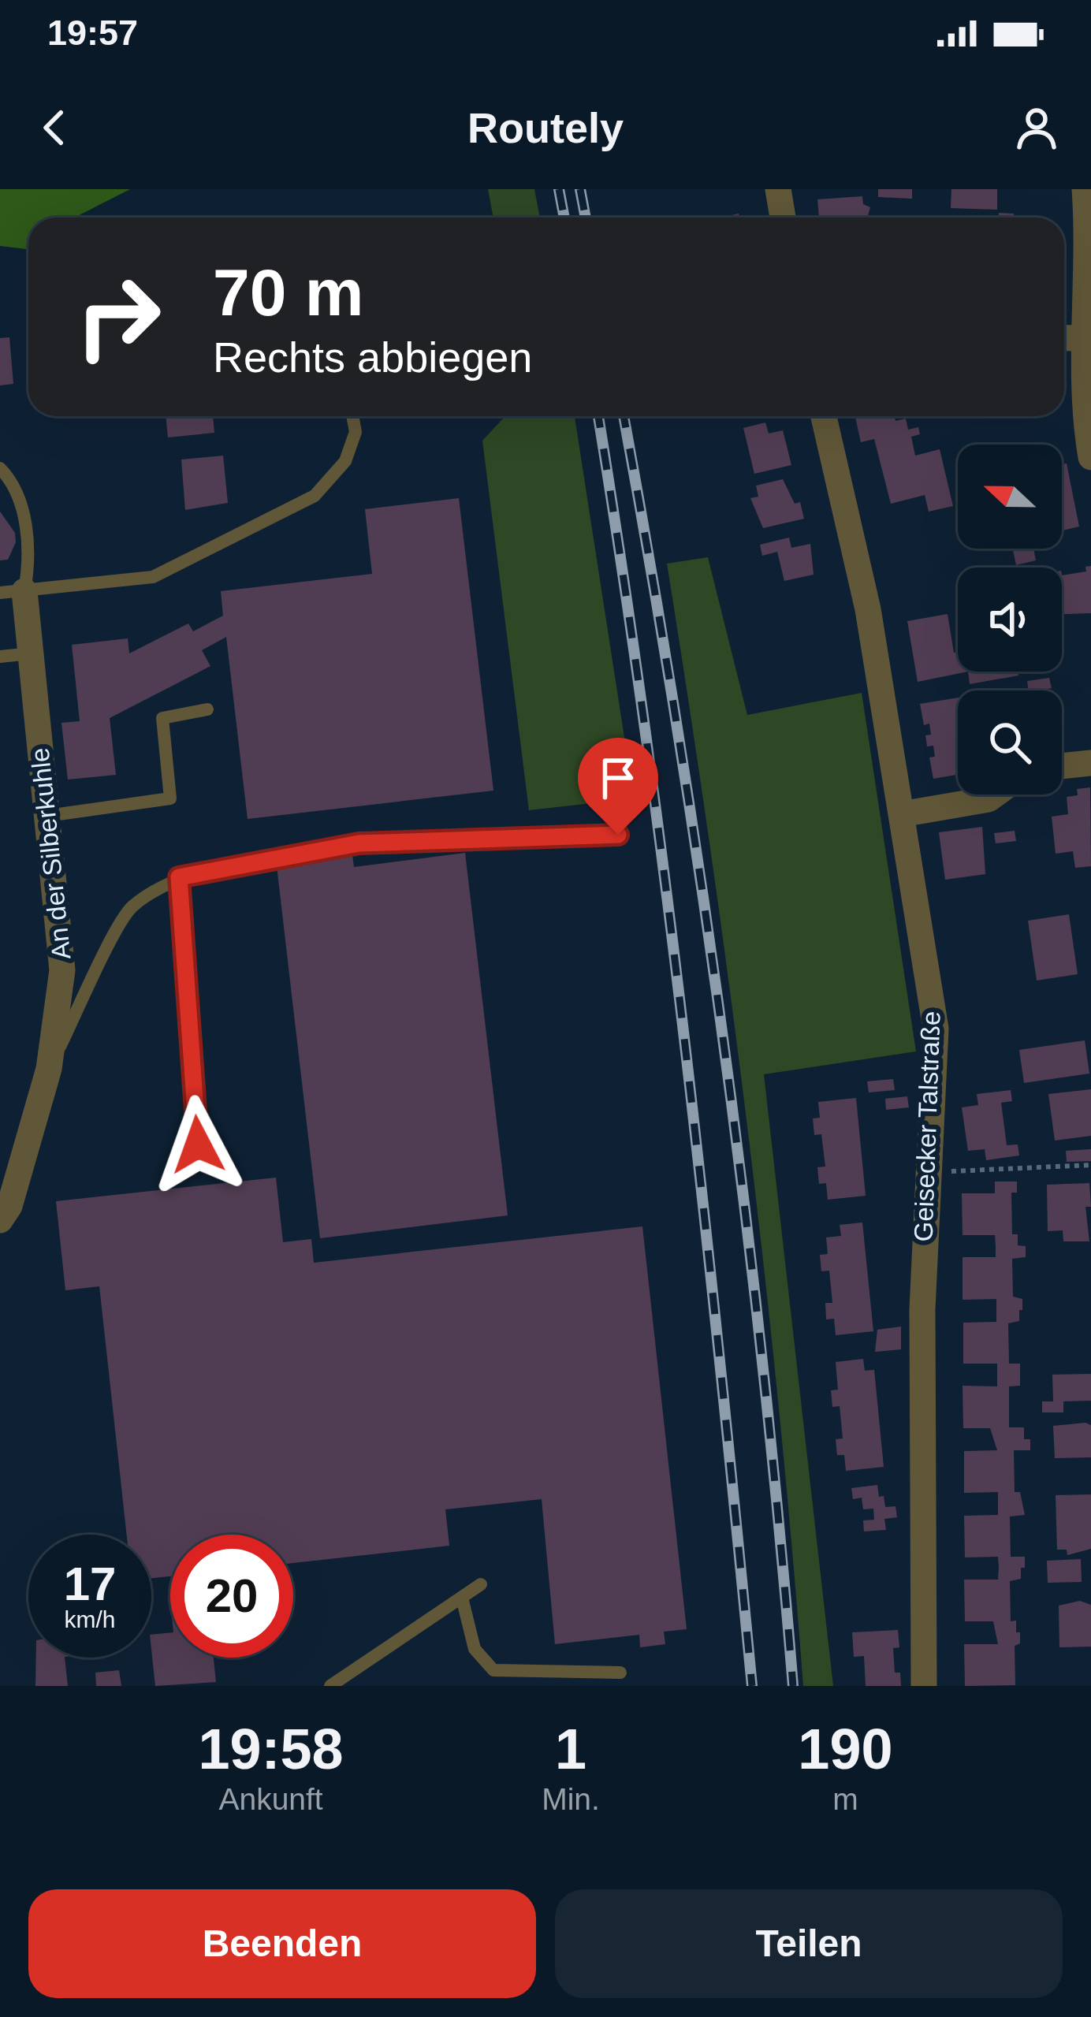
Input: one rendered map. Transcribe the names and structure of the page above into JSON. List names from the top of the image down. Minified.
{"streets":{"street":["An der Silberkuhle","Geisecker Talstraße"]},"north":"left","page":{"status":"19:57","header":"Routely","turn":["70 m","Rechts abbiegen"],"speed":"17 km/h","limit":"20","eta":["19:58","Ankunft","1","Min.","190","m"],"buttons":["Beenden","Teilen"]}}
